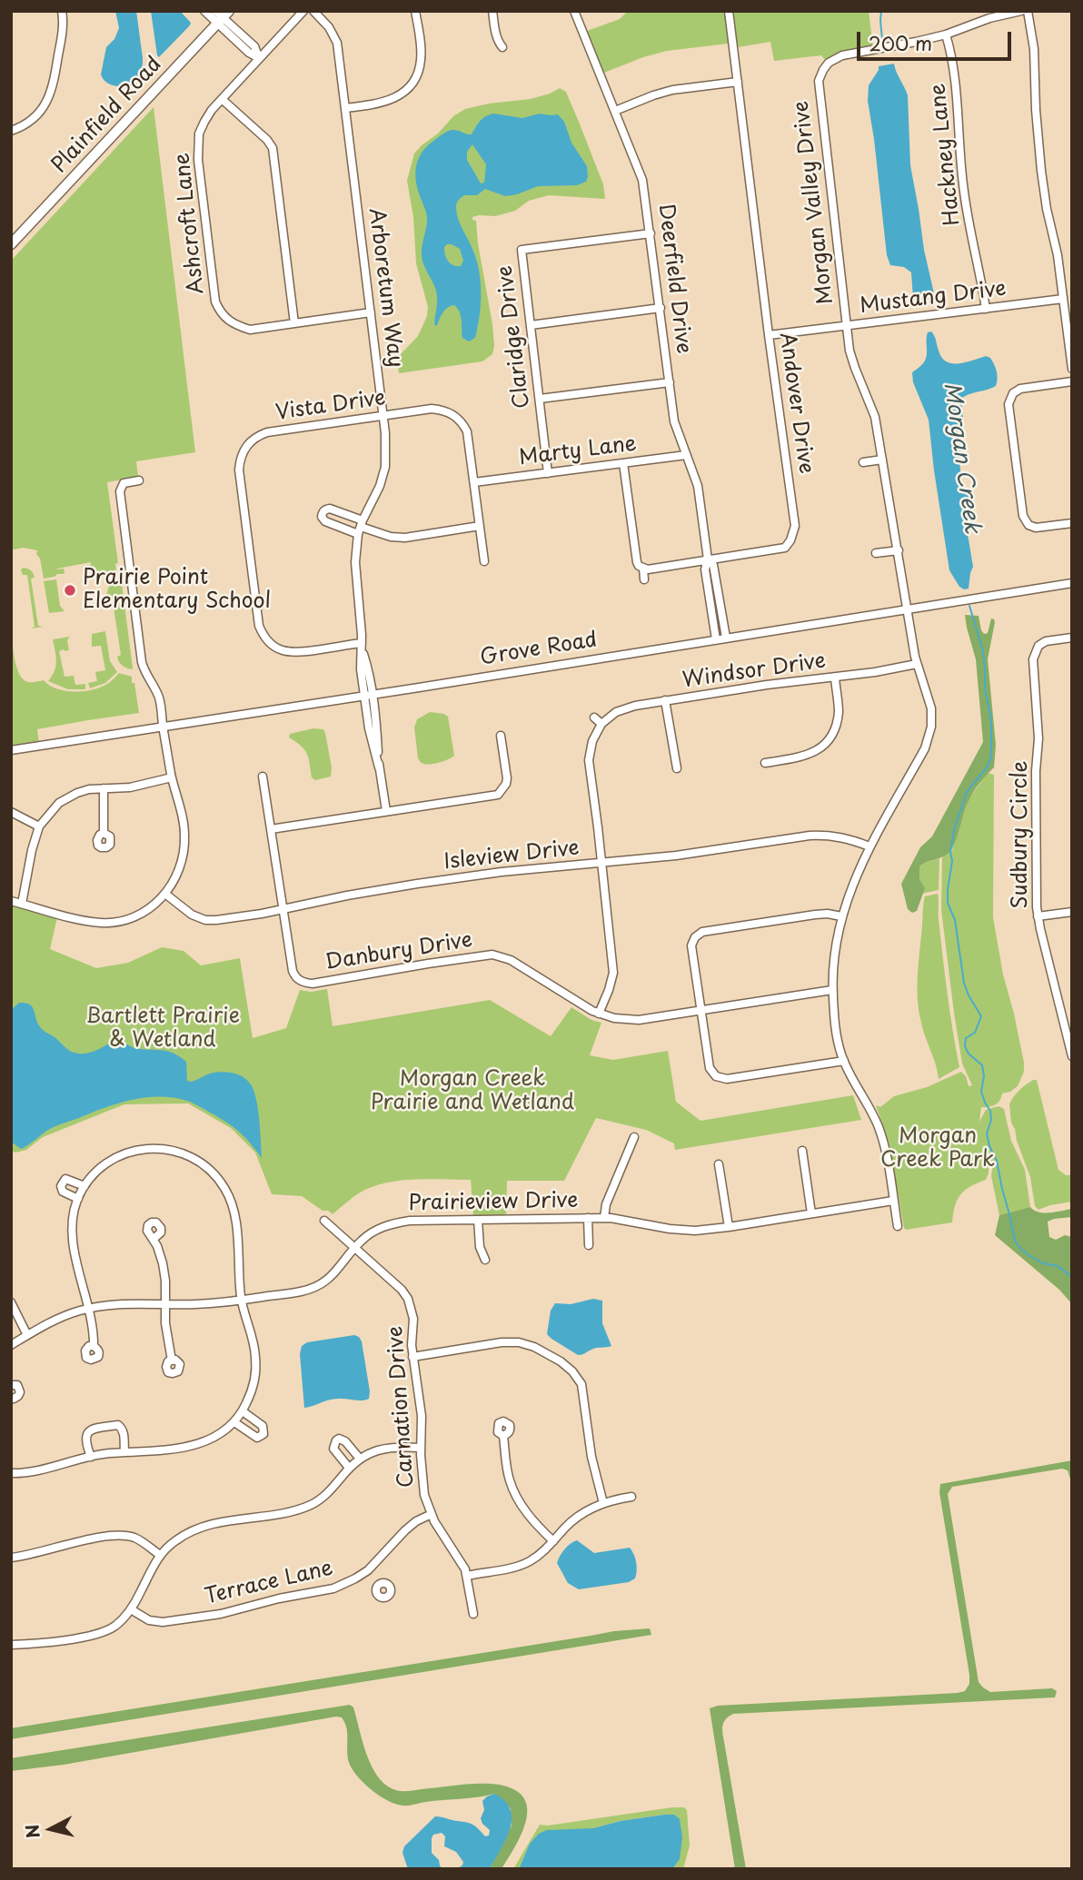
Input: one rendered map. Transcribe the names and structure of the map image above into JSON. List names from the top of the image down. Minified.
{"streets":{"main road":["Plainfield Road"],"street":["Hackney Lane","Morgan Valley Drive","Ashcroft Lane","Deerfield Drive","Arboretum Way","Mustang Drive","Claridge Drive","Andover Drive","Vista Drive","Marty Lane","Grove Road","Windsor Drive","Sudbury Circle","Isleview Drive","Danbury Drive","Prairieview Drive","Carnation Drive","Terrace Lane"]},"crossings":[["Hackney Lane","Morgan Valley Drive"],["Hackney Lane","Mustang Drive"],["Morgan Valley Drive","Mustang Drive"],["Morgan Valley Drive","Grove Road"],["Morgan Valley Drive","Windsor Drive"],["Morgan Valley Drive","Isleview Drive"],["Morgan Valley Drive","Danbury Drive"],["Morgan Valley Drive","Prairieview Drive"],["Ashcroft Lane","Arboretum Way"],["Deerfield Drive","Claridge Drive"],["Deerfield Drive","Andover Drive"],["Deerfield Drive","Marty Lane"],["Arboretum Way","Vista Drive"],["Arboretum Way","Grove Road"],["Mustang Drive","Andover Drive"],["Claridge Drive","Marty Lane"],["Vista Drive","Marty Lane"],["Isleview Drive","Danbury Drive"],["Prairieview Drive","Carnation Drive"],["Carnation Drive","Terrace Lane"]],"water":["Morgan Creek"],"parks":["Bartlett Prairie & Wetland","Morgan Creek Prairie and Wetland","Morgan Creek Park"],"places":["Prairie Point Elementary School"],"scale_bar":"200 m","north":"left"}
